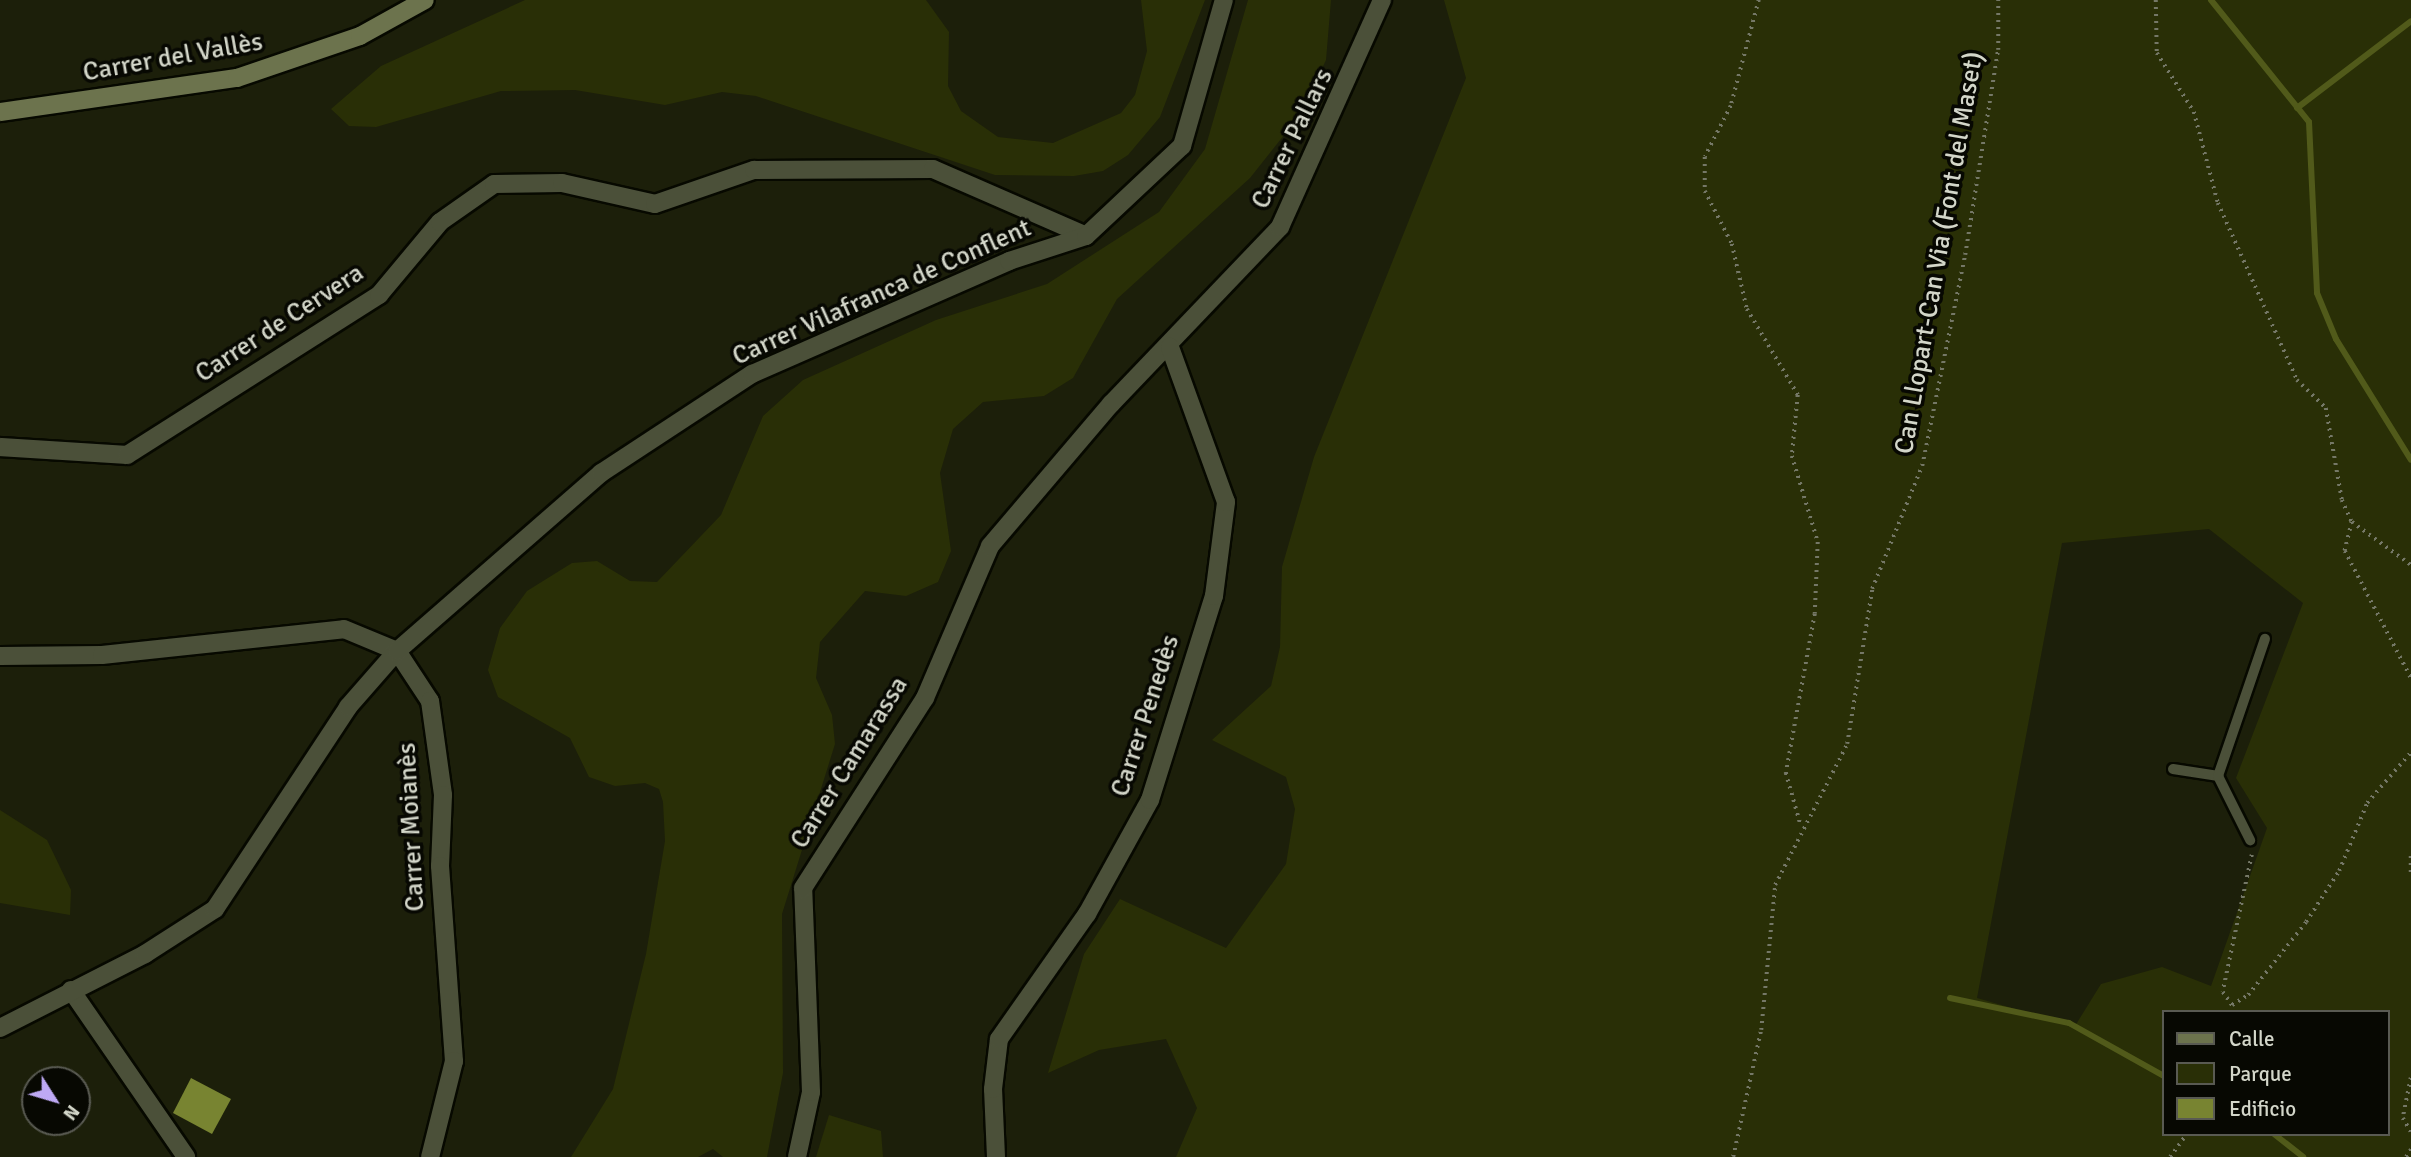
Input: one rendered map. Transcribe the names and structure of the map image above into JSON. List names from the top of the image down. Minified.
{"streets":{"street":["Carrer del Vallès","Carrer Pallars","Carrer Vilafranca de Conflent","Carrer de Cervera","Carrer Penedès","Carrer Camarassa","Carrer Moianès"],"path":["Can Llopart-Can Via (Font del Maset)"]},"crossings":[["Carrer Pallars","Carrer Penedès"],["Carrer Pallars","Carrer Camarassa"],["Carrer Vilafranca de Conflent","Carrer de Cervera"],["Carrer Vilafranca de Conflent","Carrer Moianès"],["Carrer Penedès","Carrer Camarassa"]],"legend":["Calle","Parque","Edificio"],"north":"bottom right"}
